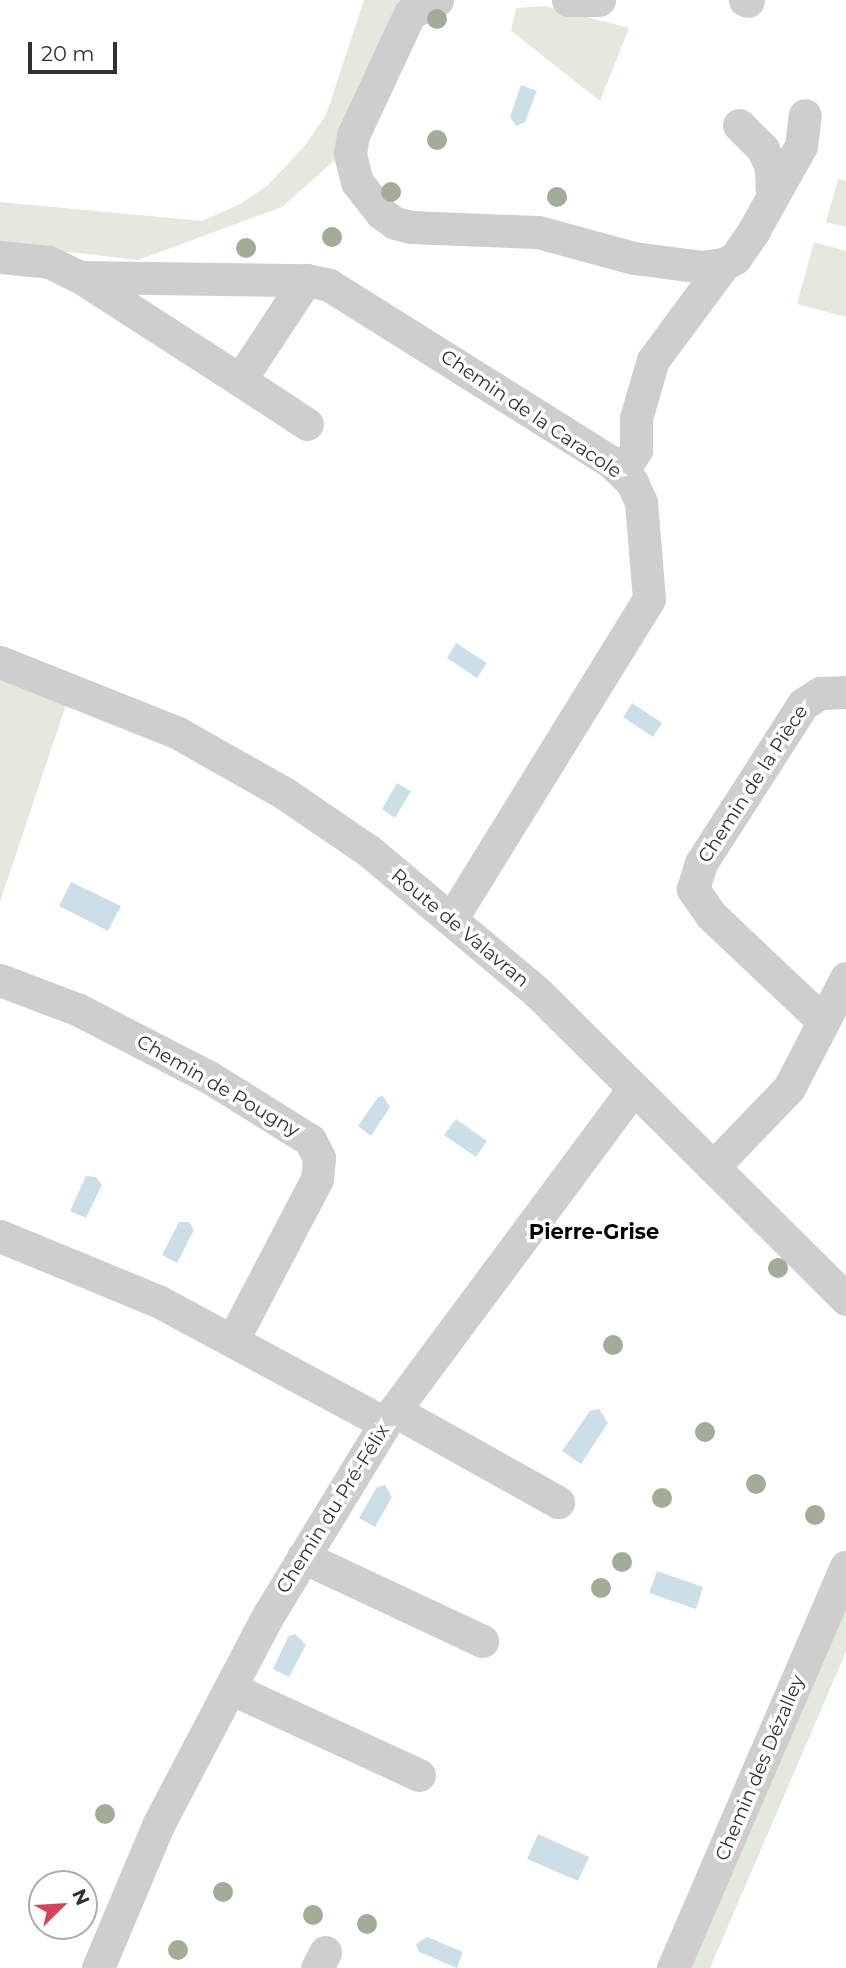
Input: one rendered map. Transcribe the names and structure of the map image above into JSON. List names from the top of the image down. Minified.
{"streets":{"street":["Chemin de la Caracole","Chemin de la Pièce","Route de Valavran","Chemin de Pougny","Chemin du Pré-Félix","Chemin des Dézalley"]},"crossings":[["Chemin de la Caracole","Route de Valavran"],["Route de Valavran","Chemin du Pré-Félix"]],"districts":["Pierre-Grise"],"scale_bar":"20 m","north":"top right"}
